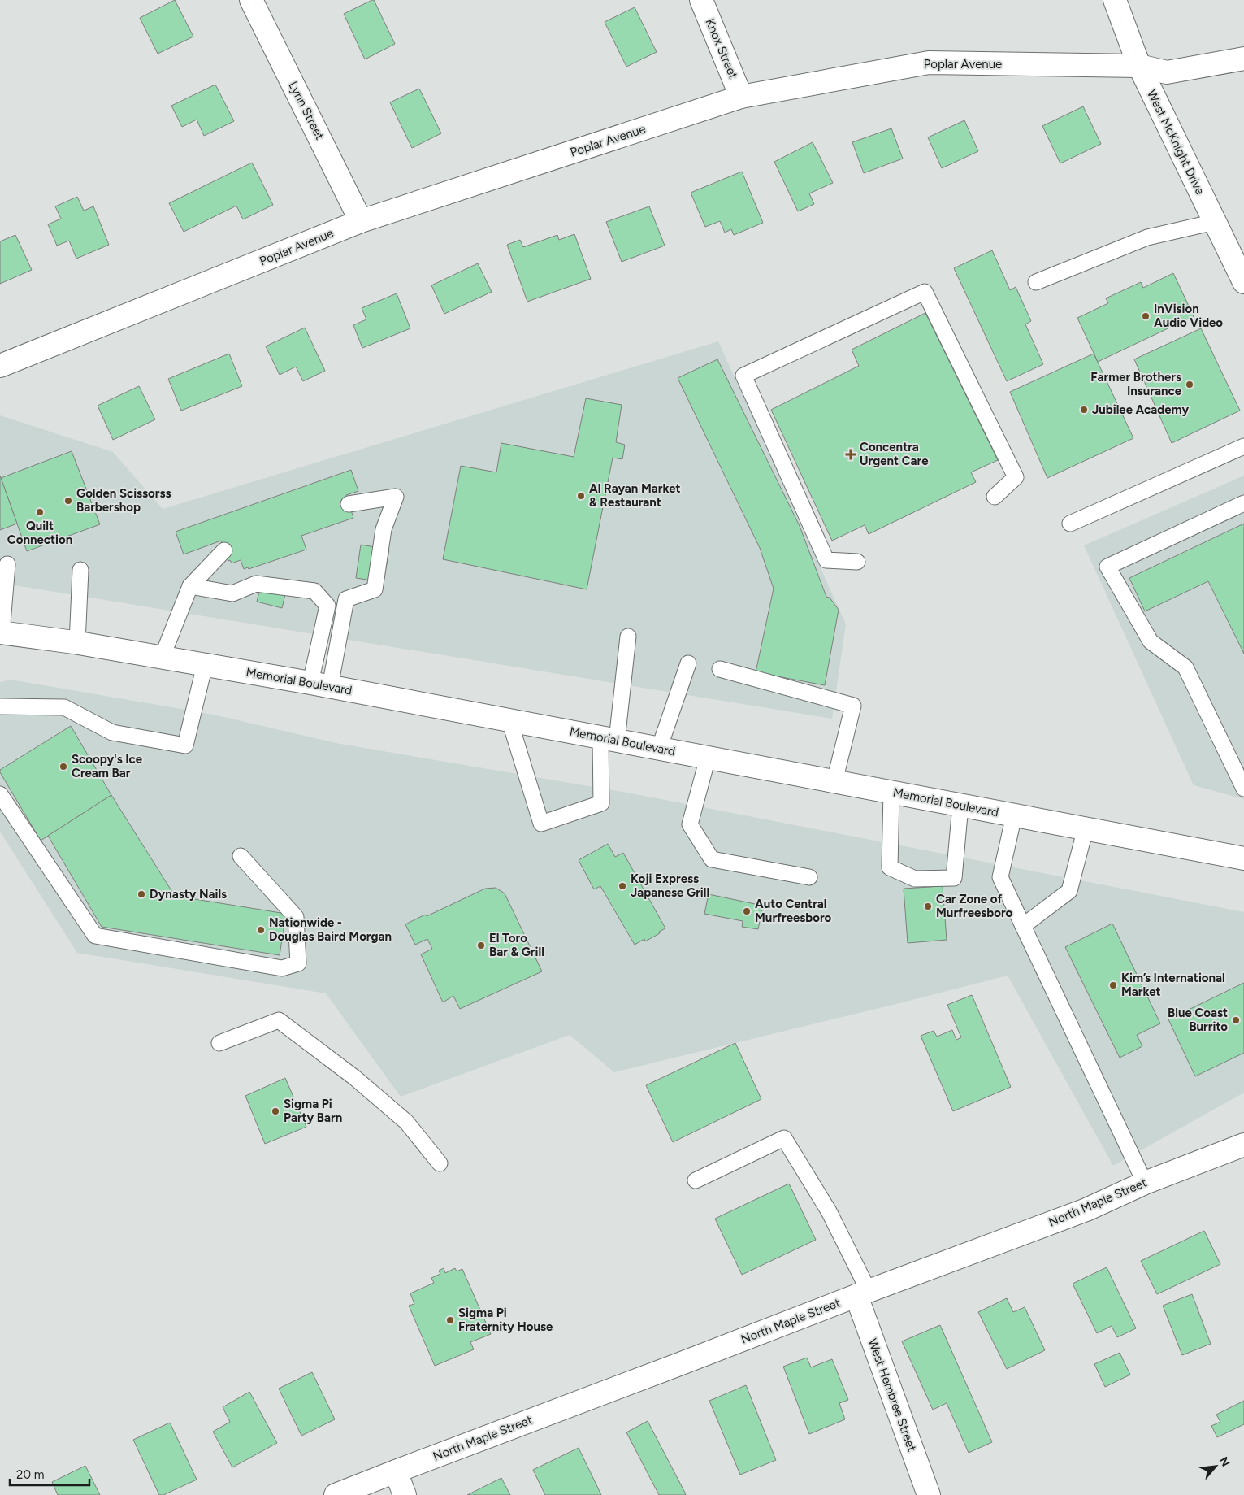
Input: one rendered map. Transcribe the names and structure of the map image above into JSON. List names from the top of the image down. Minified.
{"streets":{"street":["Knox Street","Poplar Avenue","Lynn Street","West McKnight Drive","Memorial Boulevard","North Maple Street","West Hembree Street"]},"crossings":[["Knox Street","Poplar Avenue"],["Poplar Avenue","Lynn Street"],["Poplar Avenue","West McKnight Drive"],["North Maple Street","West Hembree Street"]],"places":{"other":["InVision Audio Video","Farmer Brothers Insurance","Jubilee Academy","Al Rayan Market & Restaurant","Golden Scissorss Barbershop","Quilt Connection","Scoopy's Ice Cream Bar","Koji Express Japanese Grill","Dynasty Nails","Car Zone of Murfreesboro","Auto Central Murfreesboro","Nationwide - Douglas Baird Morgan","El Toro Bar & Grill","Kim’s International Market","Blue Coast Burrito","Sigma Pi Party Barn","Sigma Pi Fraternity House"],"health":["Concentra Urgent Care"]},"scale_bar":"20 m","north":"top right"}
